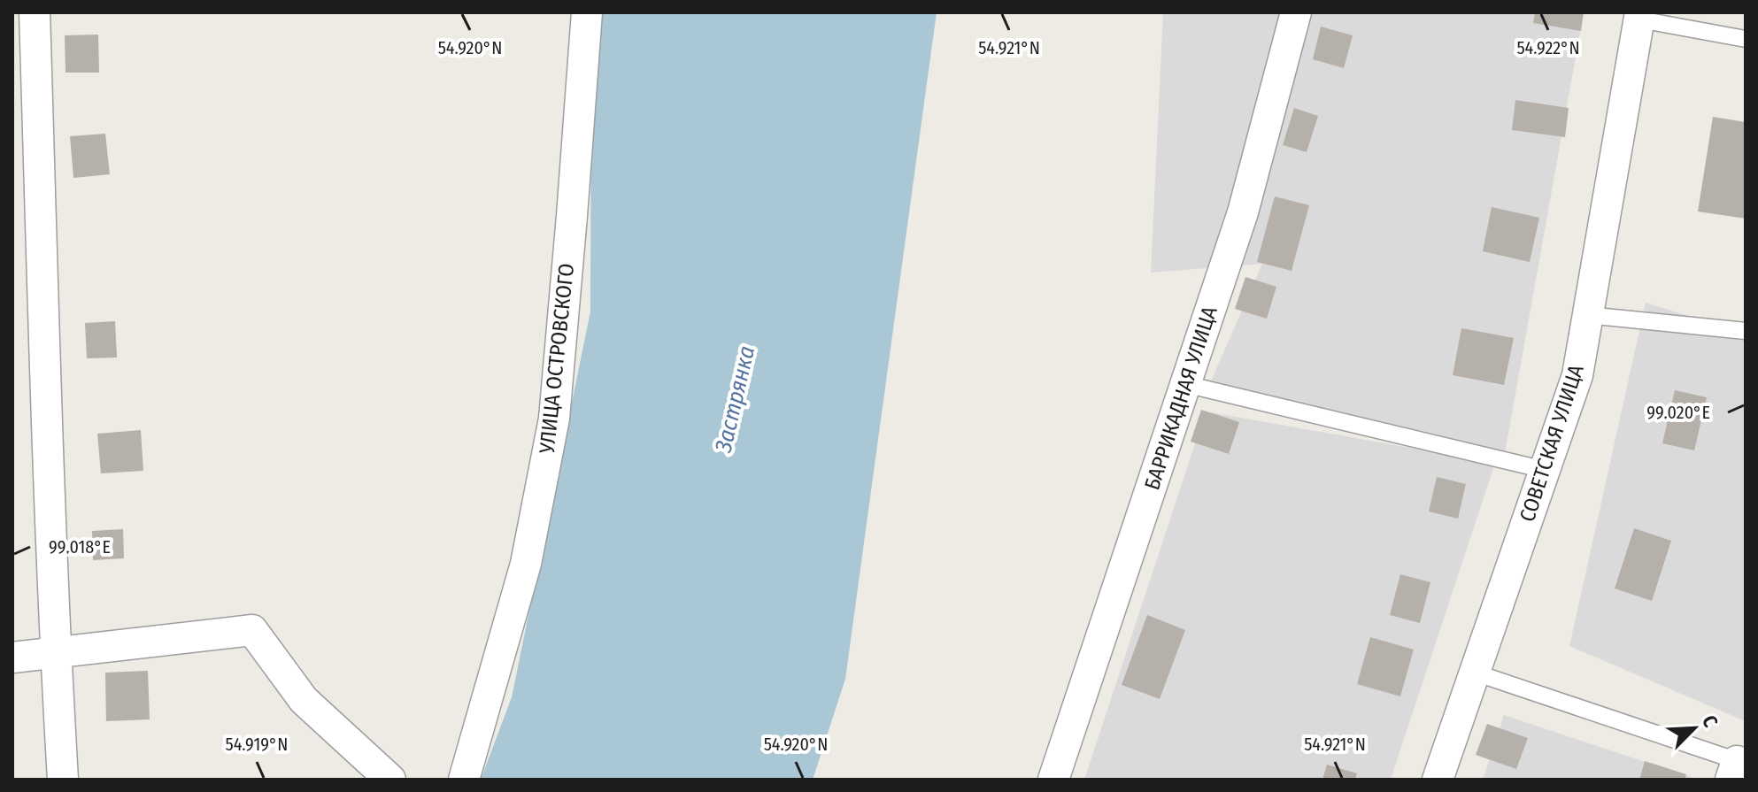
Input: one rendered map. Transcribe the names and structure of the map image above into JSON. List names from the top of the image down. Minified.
{"streets":{"street":["УЛИЦА ОСТРОВСКОГО","БАРРИКАДНАЯ УЛИЦА","СОВЕТСКАЯ УЛИЦА"]},"water":["Застрянка"],"north":"top right","coordinates":["54.920°N","54.921°N","54.922°N","99.020°E","99.018°E","54.919°N"]}
